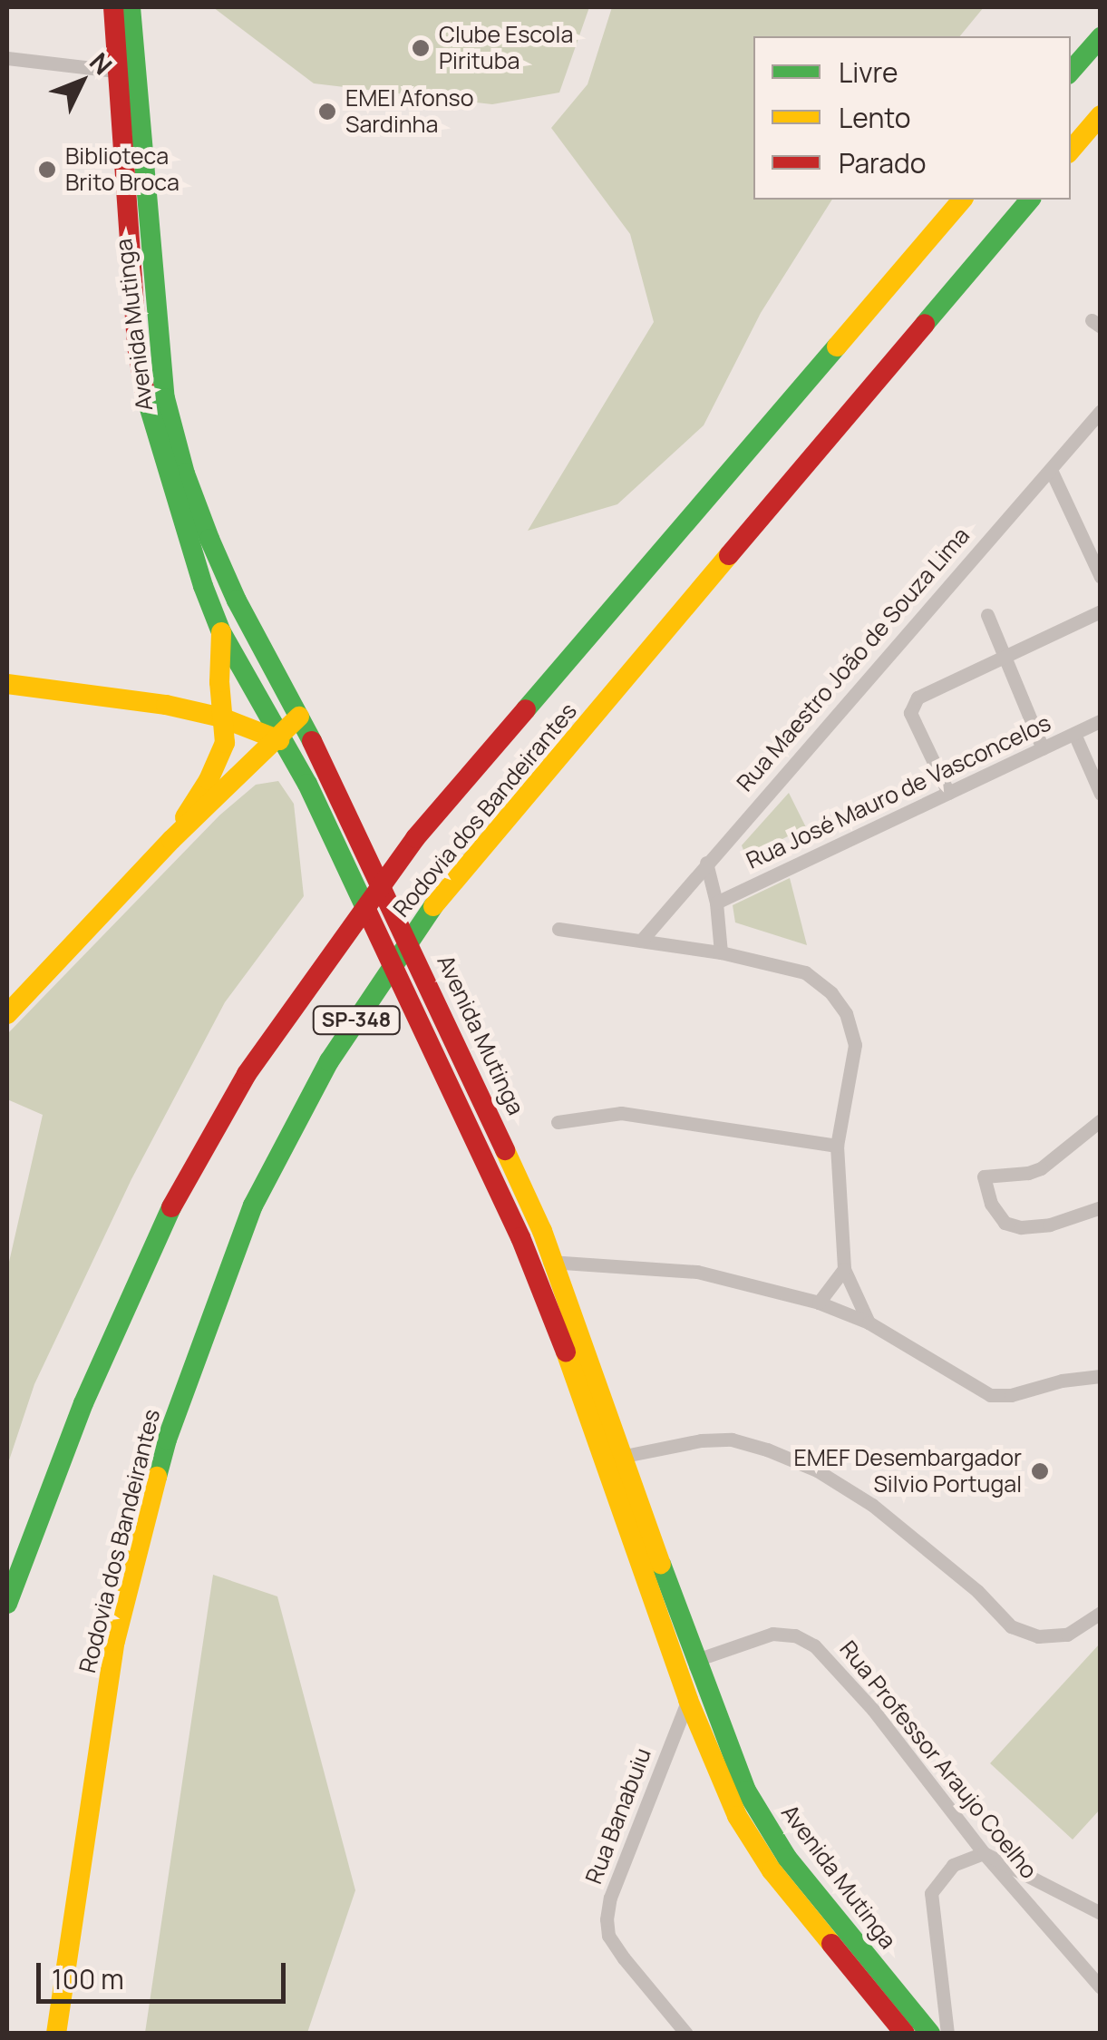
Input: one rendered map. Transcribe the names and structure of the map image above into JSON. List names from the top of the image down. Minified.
{"streets":{"main road":["Avenida Mutinga","Rodovia dos Bandeirantes","SP-348"],"street":["Rua Maestro João de Souza Lima","Rua José Mauro de Vasconcelos","Rua Professor Araujo Coelho","Rua Banabuiu"]},"crossings":[["Avenida Mutinga","Rua Professor Araujo Coelho"],["Avenida Mutinga","Rua Banabuiu"]],"places":["Clube Escola Pirituba","EMEI Afonso Sardinha","Biblioteca Brito Broca","EMEF Desembargador Silvio Portugal"],"legend":["Livre","Lento","Parado"],"scale_bar":"100 m","north":"top right"}
